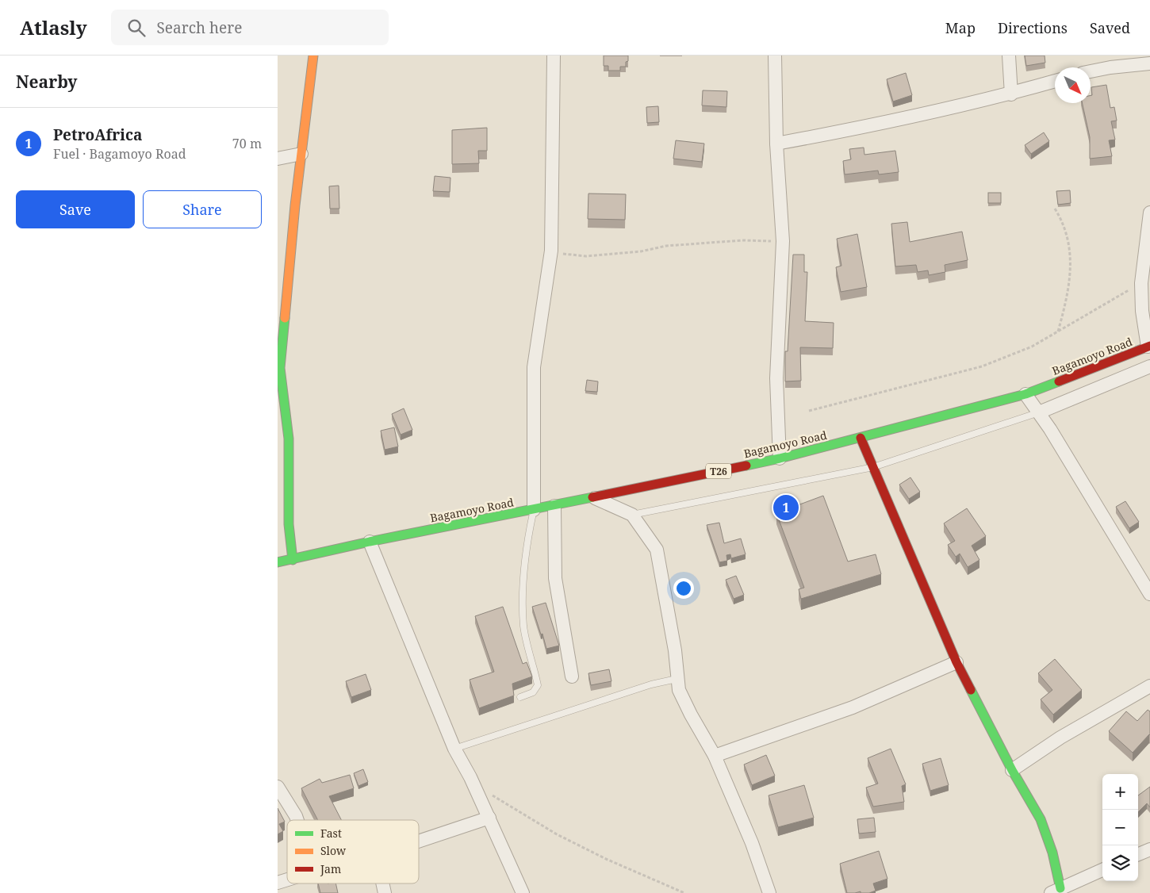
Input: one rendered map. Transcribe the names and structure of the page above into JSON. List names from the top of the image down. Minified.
{"streets":{"main road":["Bagamoyo Road","T26"]},"legend":["Fast","Slow","Jam"],"north":"bottom right","page":{"header":"Atlasly","search":"Search here","nav":["Map","Directions","Saved"],"heading":"Nearby","list":[{"mark":"1","name":"PetroAfrica","note":"Fuel · Bagamoyo Road","value":"70 m"}],"buttons":["Save","Share"],"pins":"1","map_buttons":["+","−"]}}
